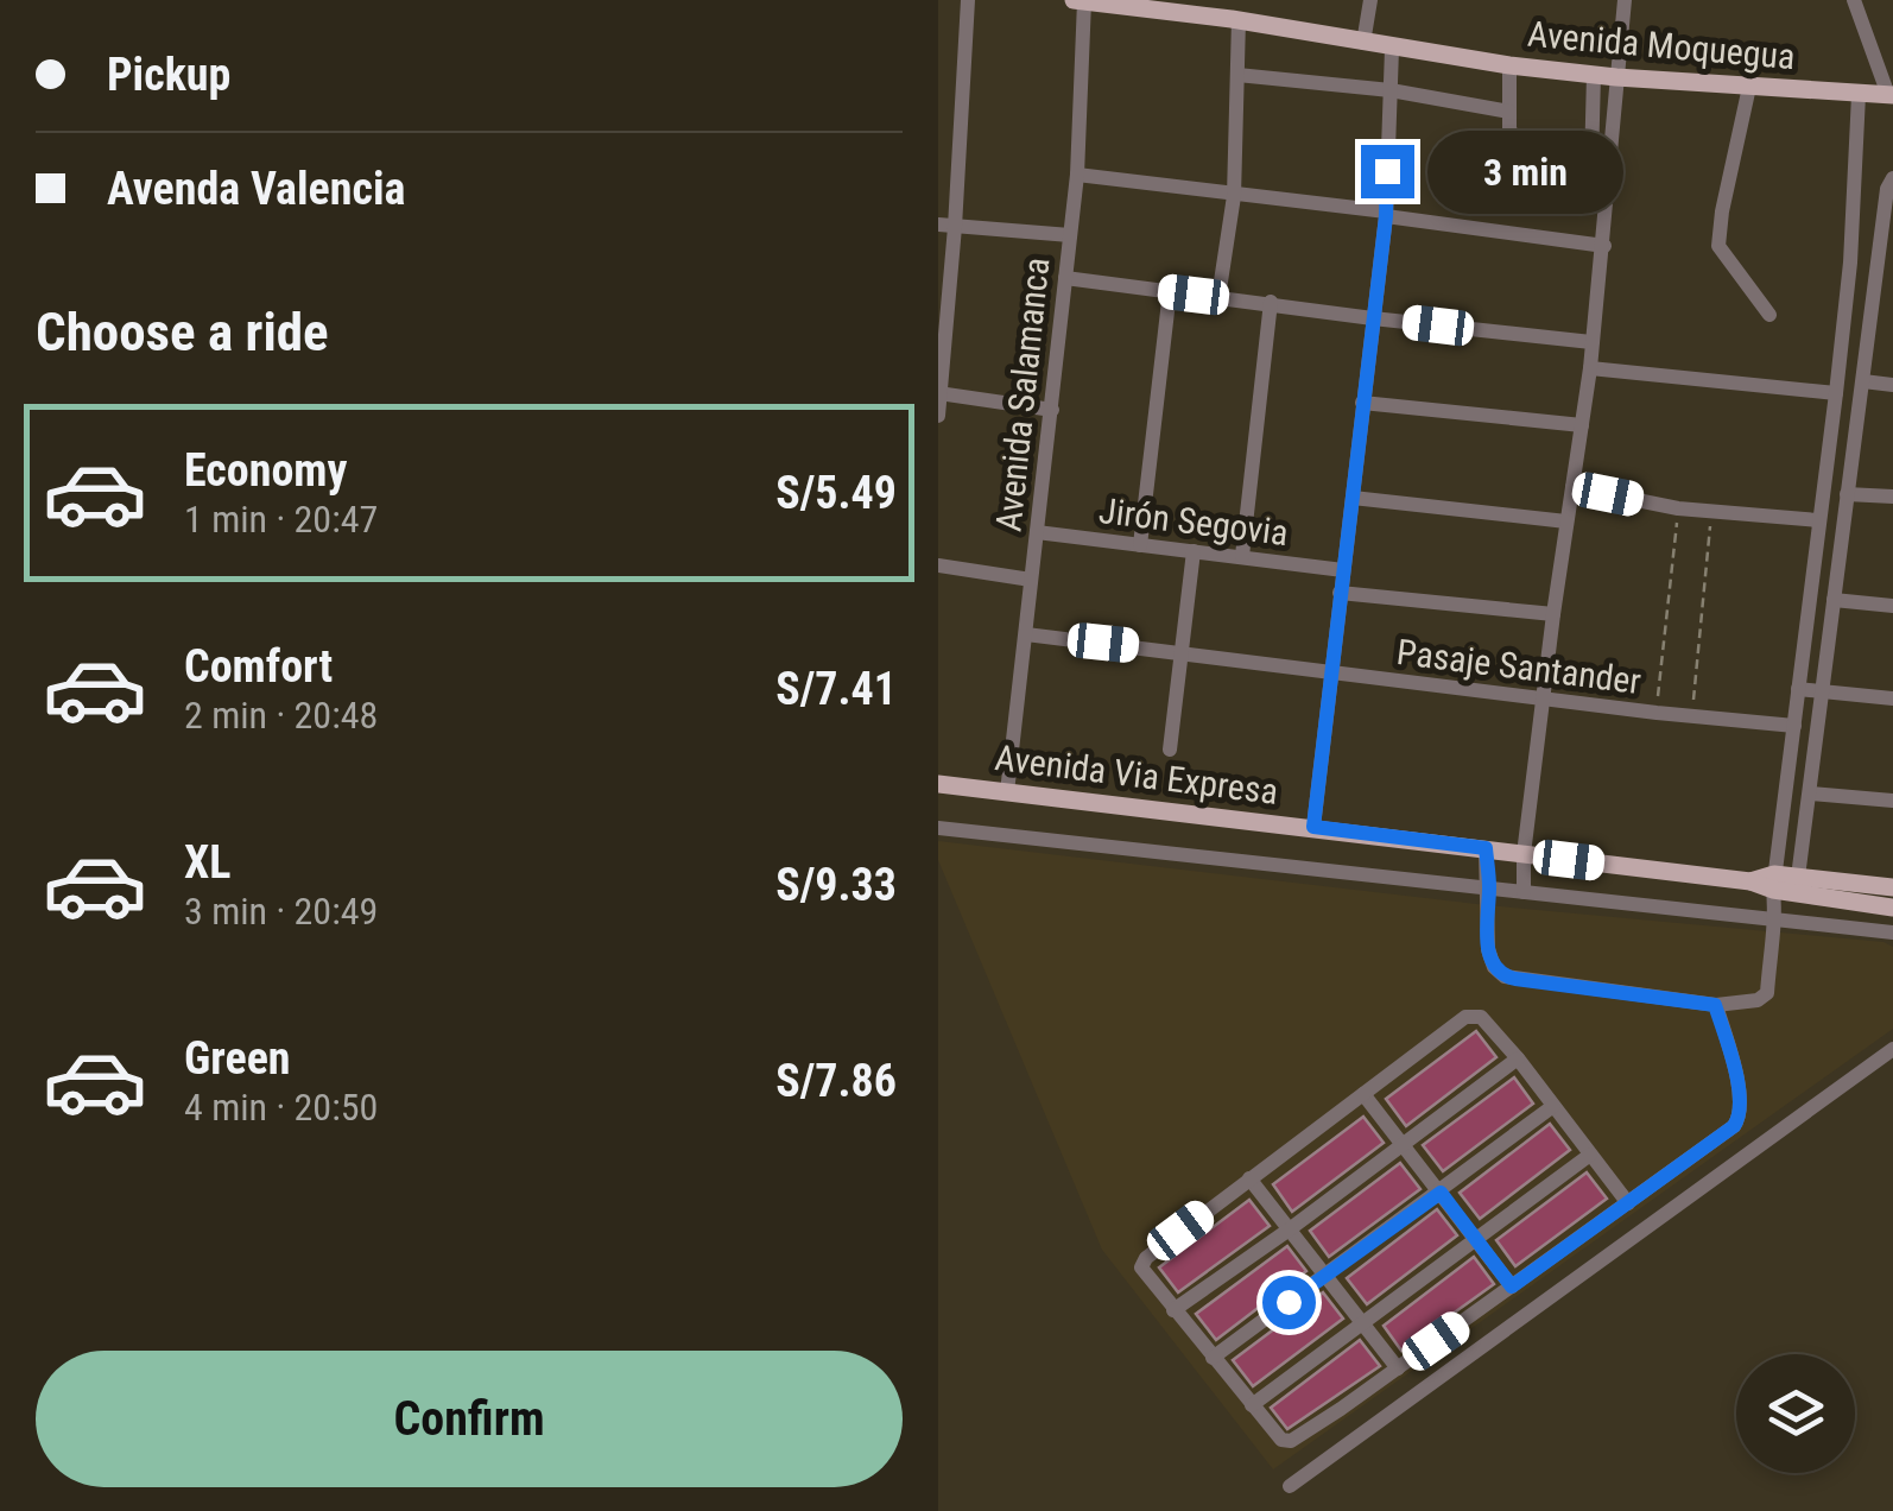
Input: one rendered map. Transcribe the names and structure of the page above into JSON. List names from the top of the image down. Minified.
{"streets":{"main road":["Avenida Moquegua","Avenida Via Expresa"],"street":["Avenida Salamanca","Jirón Segovia","Pasaje Santander"]},"crossings":[["Avenida Moquegua","Avenida Salamanca"],["Avenida Salamanca","Jirón Segovia"],["Avenida Salamanca","Pasaje Santander"],["Avenida Salamanca","Avenida Via Expresa"]],"page":{"banner":["Pickup","Avenda Valencia"],"bubble":"3 min","heading":"Choose a ride","list":[{"name":"Economy","note":"1 min · 20:47","value":"S/5.49"},{"name":"Comfort","note":"2 min · 20:48","value":"S/7.41"},{"name":"XL","note":"3 min · 20:49","value":"S/9.33"},{"name":"Green","note":"4 min · 20:50","value":"S/7.86"}],"buttons":"Confirm"}}
